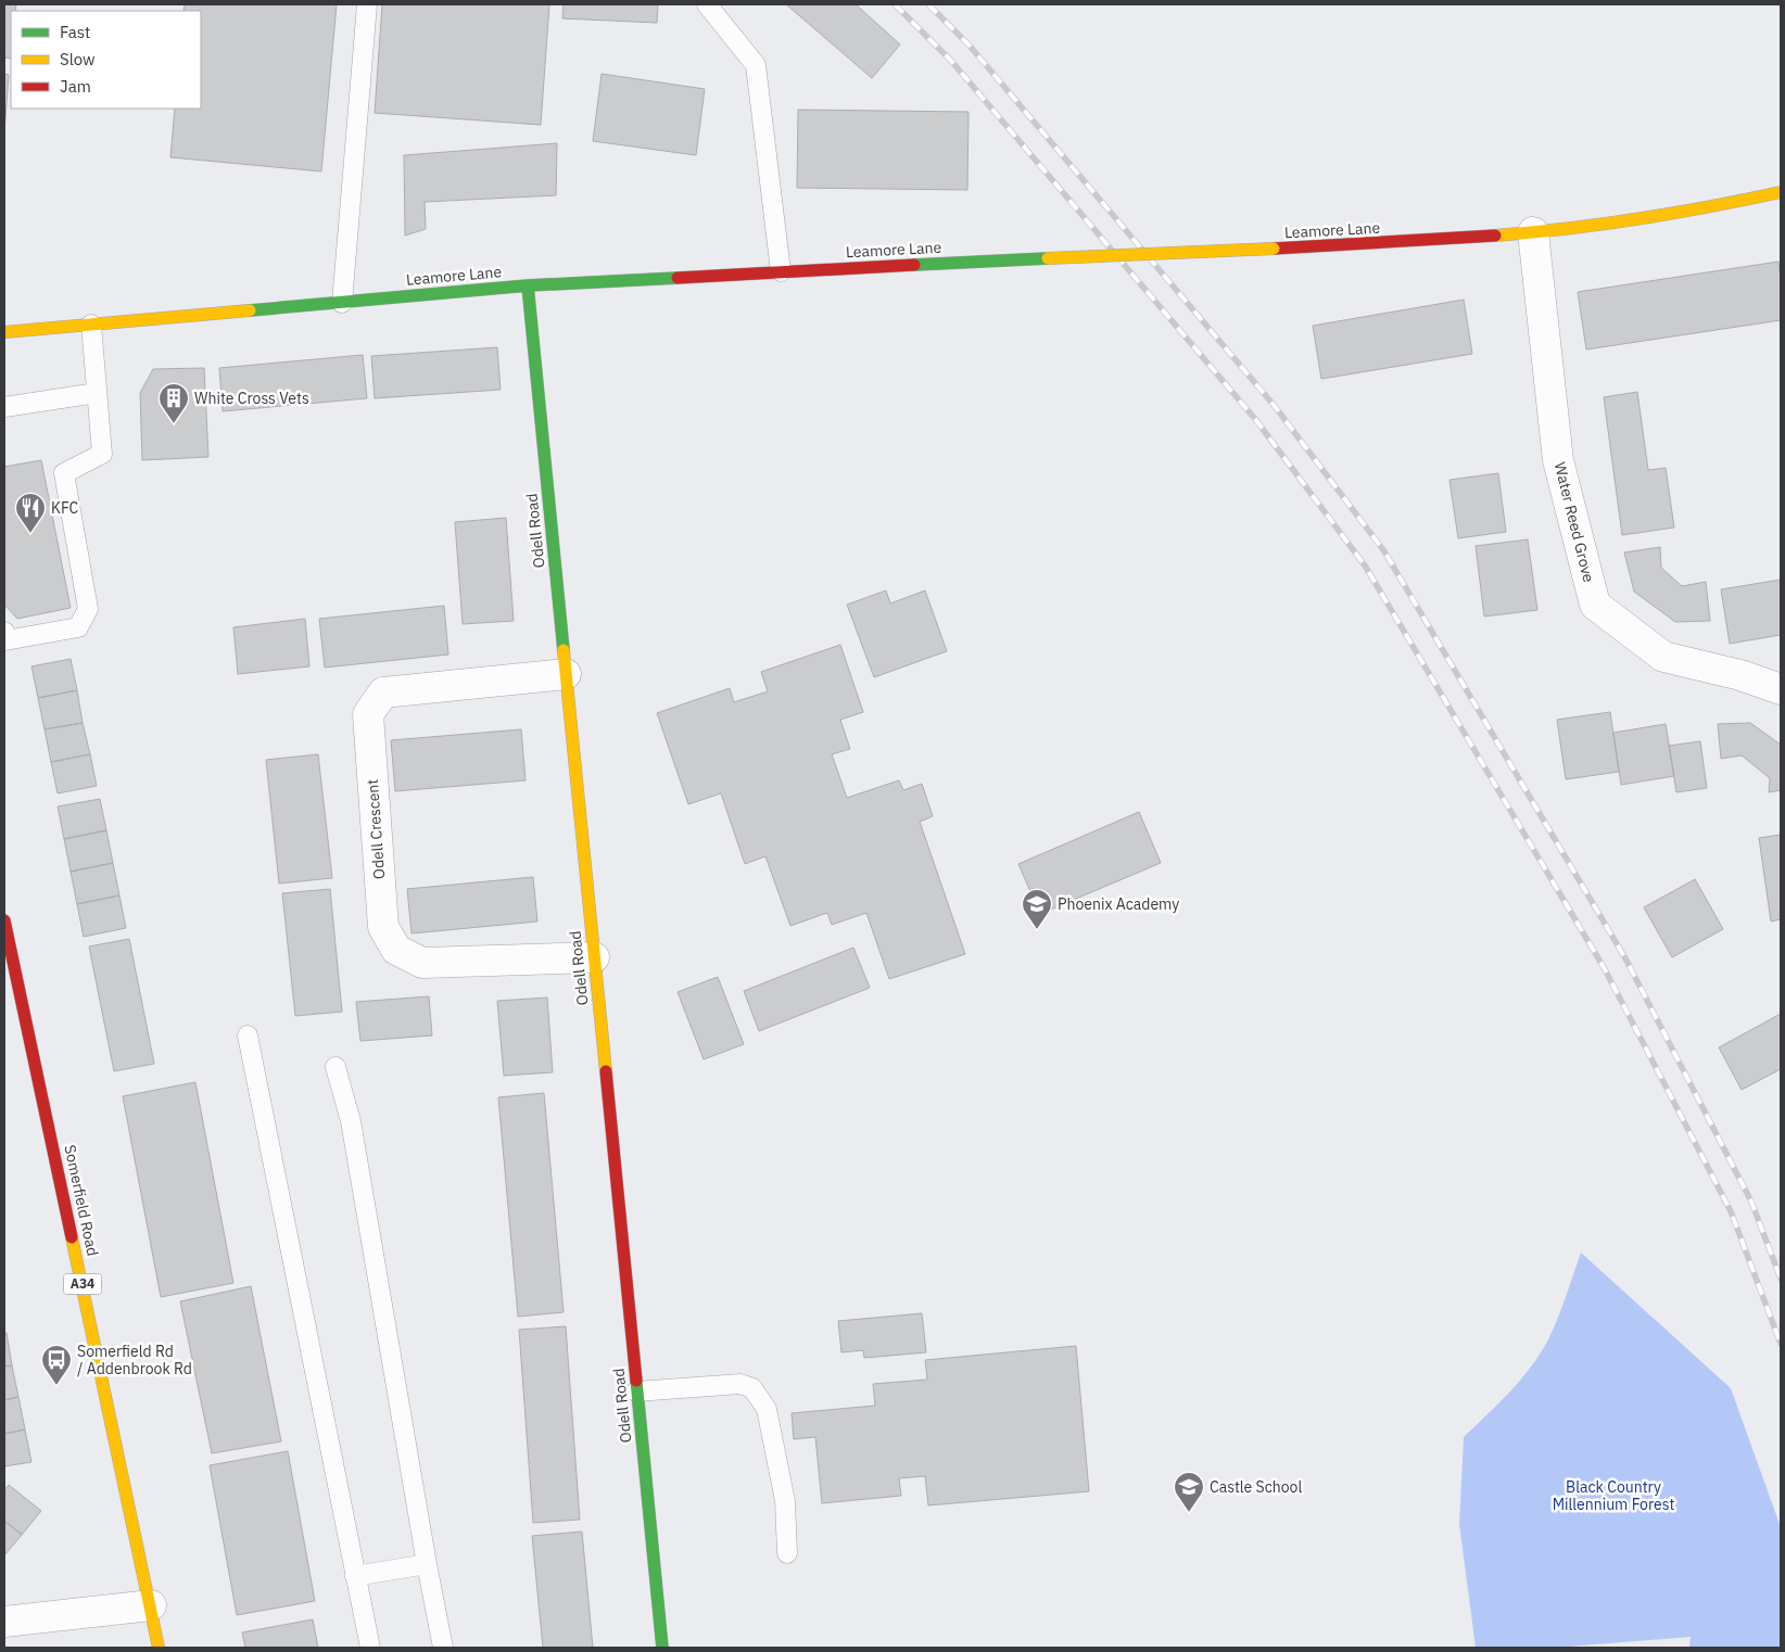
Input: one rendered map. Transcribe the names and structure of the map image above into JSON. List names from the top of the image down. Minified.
{"streets":{"main road":["Leamore Lane","Odell Road","Somerfield Road","A34"],"street":["Water Reed Grove","Odell Crescent"]},"crossings":[["Leamore Lane","Water Reed Grove"],["Leamore Lane","Odell Road"],["Odell Road","Odell Crescent"]],"parks":["Black Country Millennium Forest"],"places":{"building":["White Cross Vets"],"restaurant":["KFC"],"school or university":["Phoenix Academy","Castle School"],"bus stop":["Somerfield Rd / Addenbrook Rd"]},"legend":["Fast","Slow","Jam"]}
